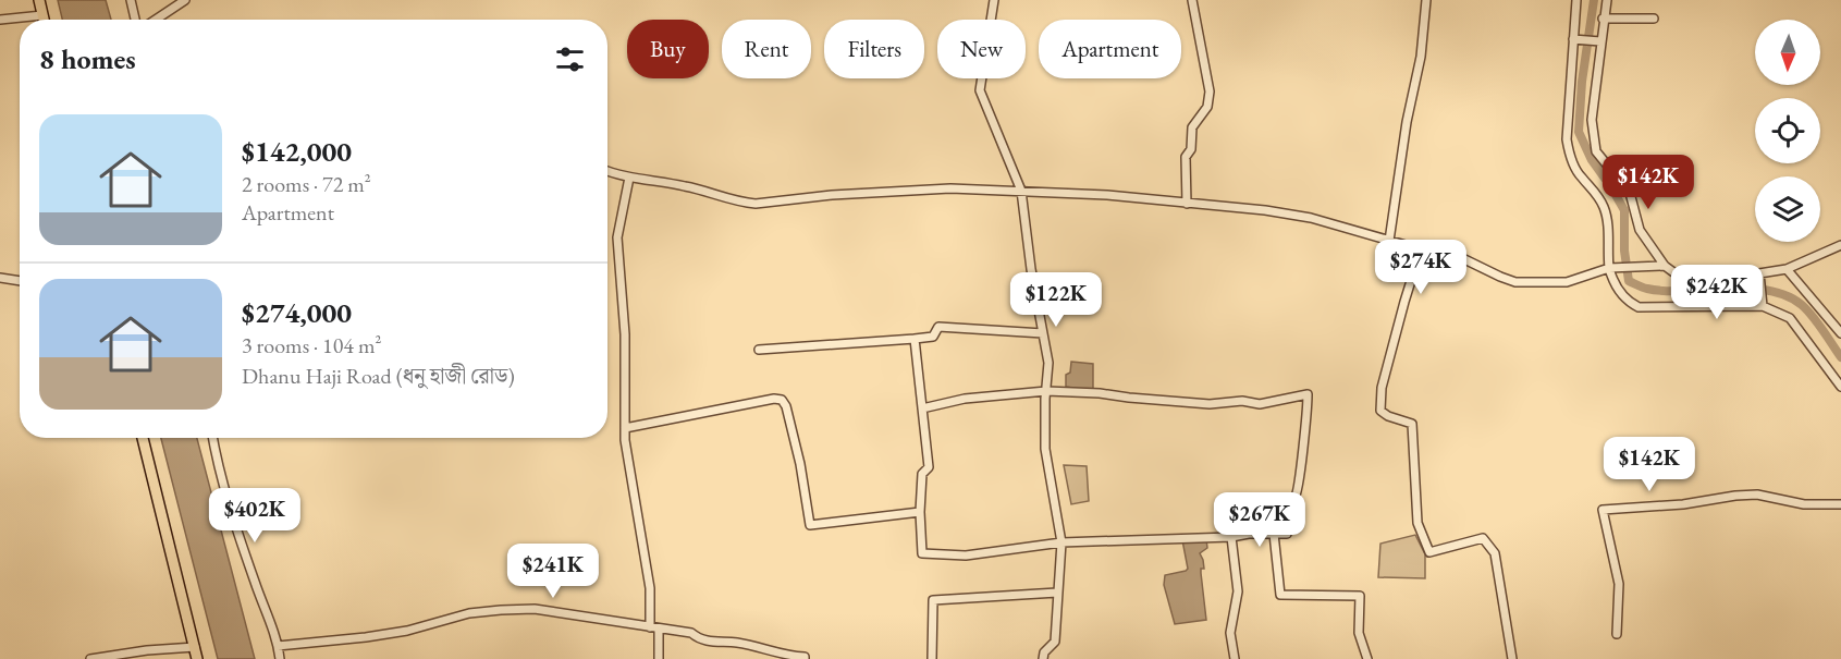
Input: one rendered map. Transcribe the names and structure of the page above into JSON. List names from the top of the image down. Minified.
{"north":"bottom","page":{"chip":["Buy","Rent","Filters","New","Apartment"],"heading":"8 homes","list":[{"name":"$142,000","note":"2 rooms · 72 m² · Apartment"},{"name":"$274,000","note":"3 rooms · 104 m² · Dhanu Haji Road (ধনু হাজী রোড)"}],"price":["$142K","$274K","$242K","$122K","$142K","$402K","$267K","$241K"]}}
